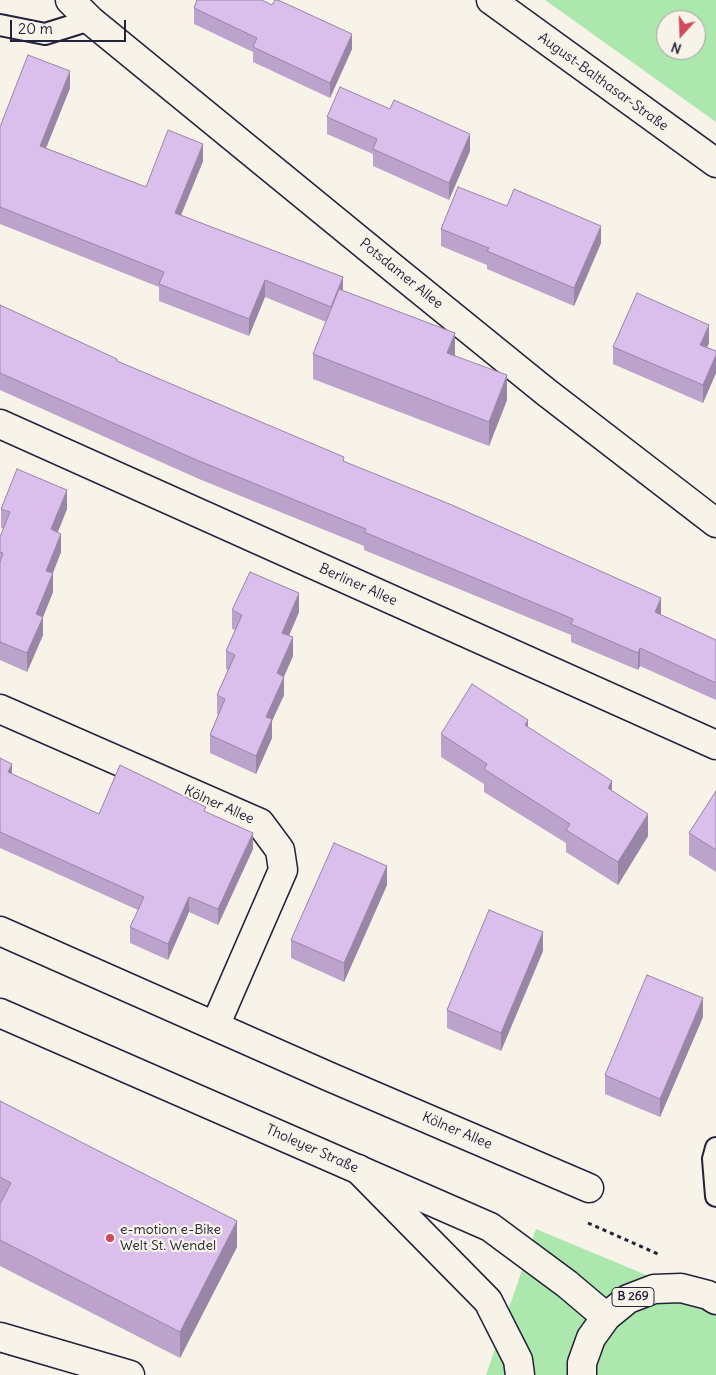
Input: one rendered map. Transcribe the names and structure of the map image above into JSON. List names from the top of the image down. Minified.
{"streets":{"main road":["August-Balthasar-Straße","Potsdamer Allee","Berliner Allee","Kölner Allee","Tholeyer Straße","B 269"]},"crossings":[["Tholeyer Straße","B 269"]],"places":["e-motion e-Bike Welt St. Wendel"],"scale_bar":"20 m","north":"bottom"}
